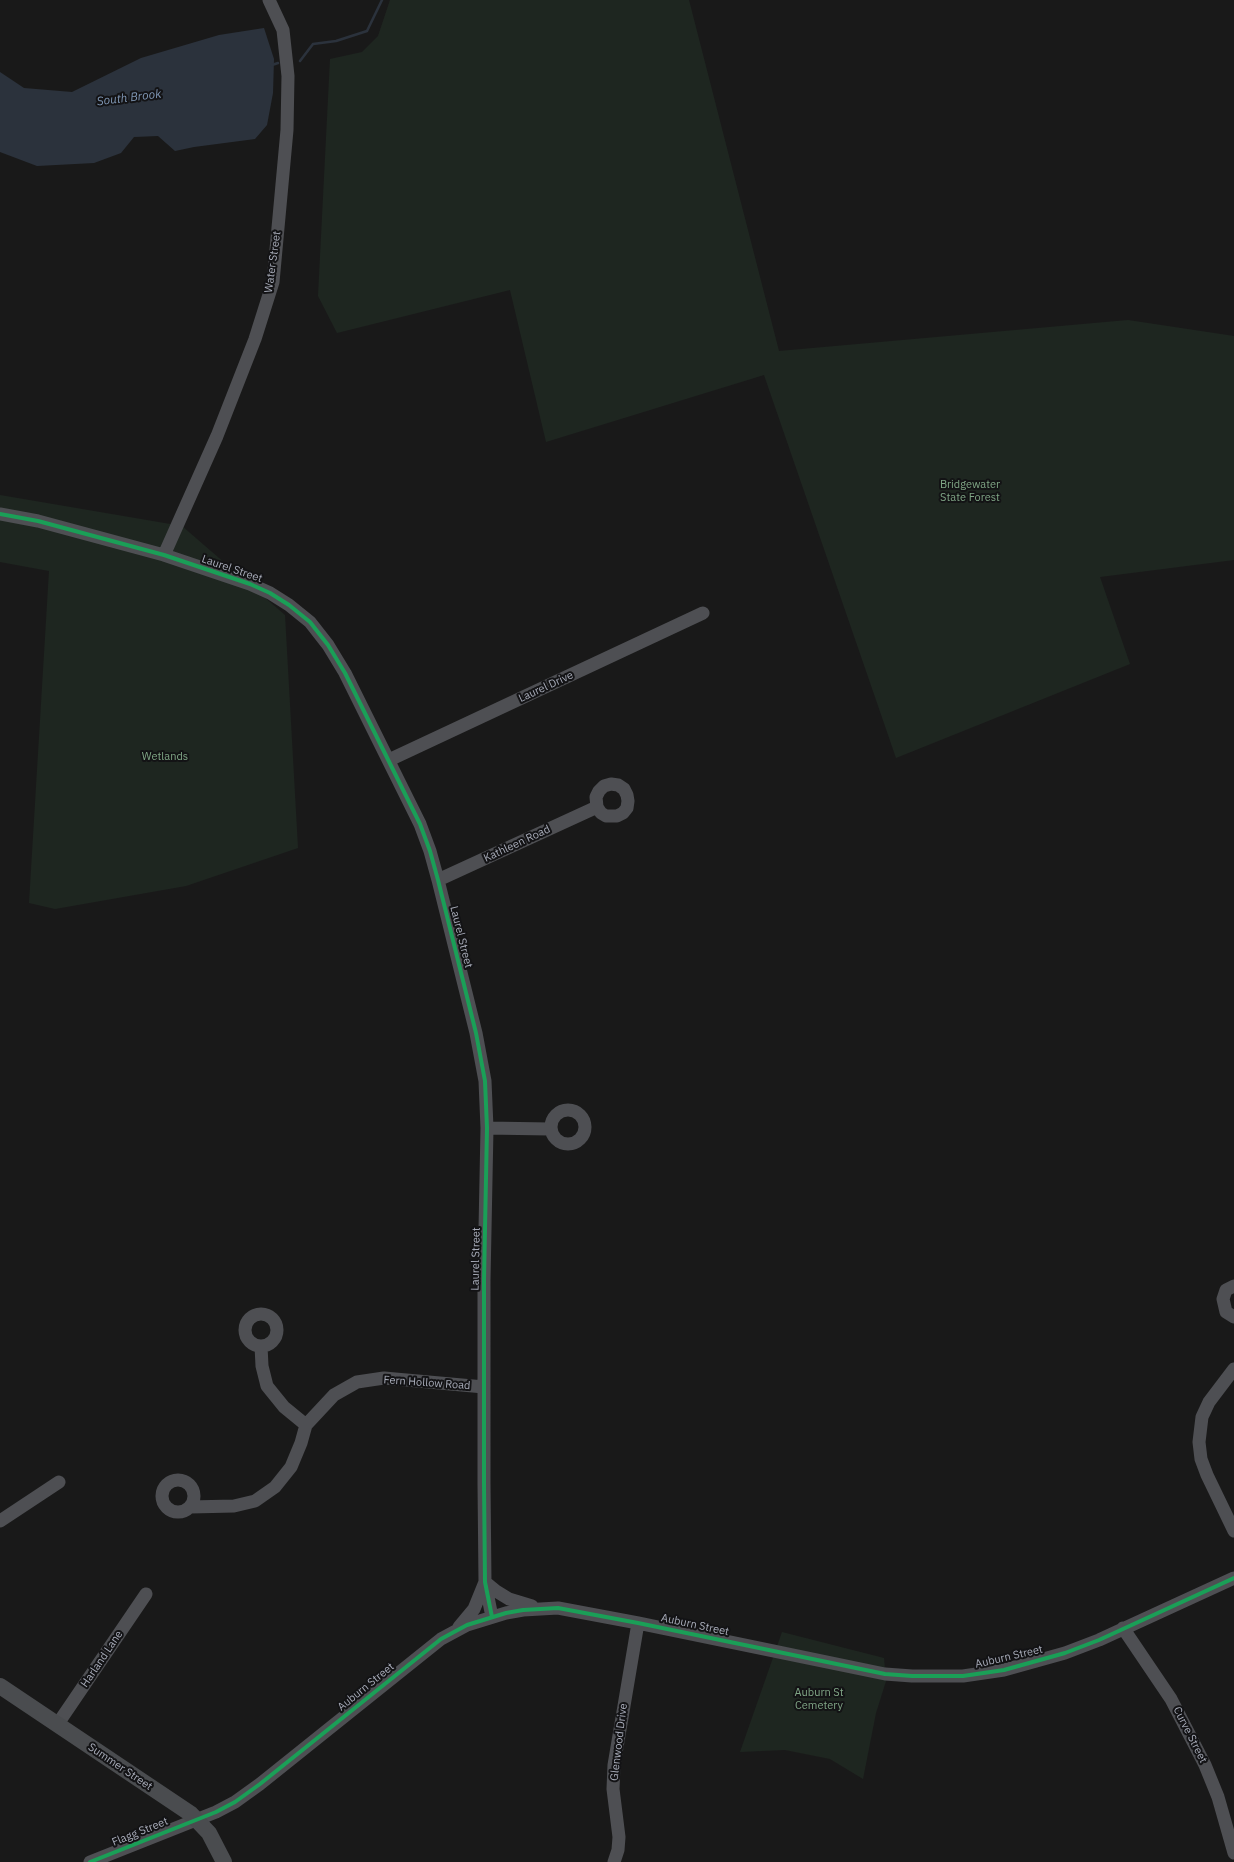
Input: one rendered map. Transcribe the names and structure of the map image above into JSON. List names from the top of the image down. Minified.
{"streets":{"main road":["Summer Street"],"street":["Water Street","Laurel Street","Laurel Drive","Kathleen Road","Fern Hollow Road","Auburn Street","Harland Lane","Curve Street","Glenwood Drive","Flagg Street"]},"crossings":[["Water Street","Laurel Street"],["Laurel Street","Laurel Drive"],["Laurel Street","Kathleen Road"],["Laurel Street","Fern Hollow Road"],["Laurel Street","Auburn Street"],["Auburn Street","Curve Street"],["Auburn Street","Glenwood Drive"],["Auburn Street","Summer Street"],["Auburn Street","Flagg Street"],["Harland Lane","Summer Street"],["Summer Street","Flagg Street"]],"water":["South Brook"],"parks":["Bridgewater State Forest","Wetlands","Auburn St Cemetery"]}
